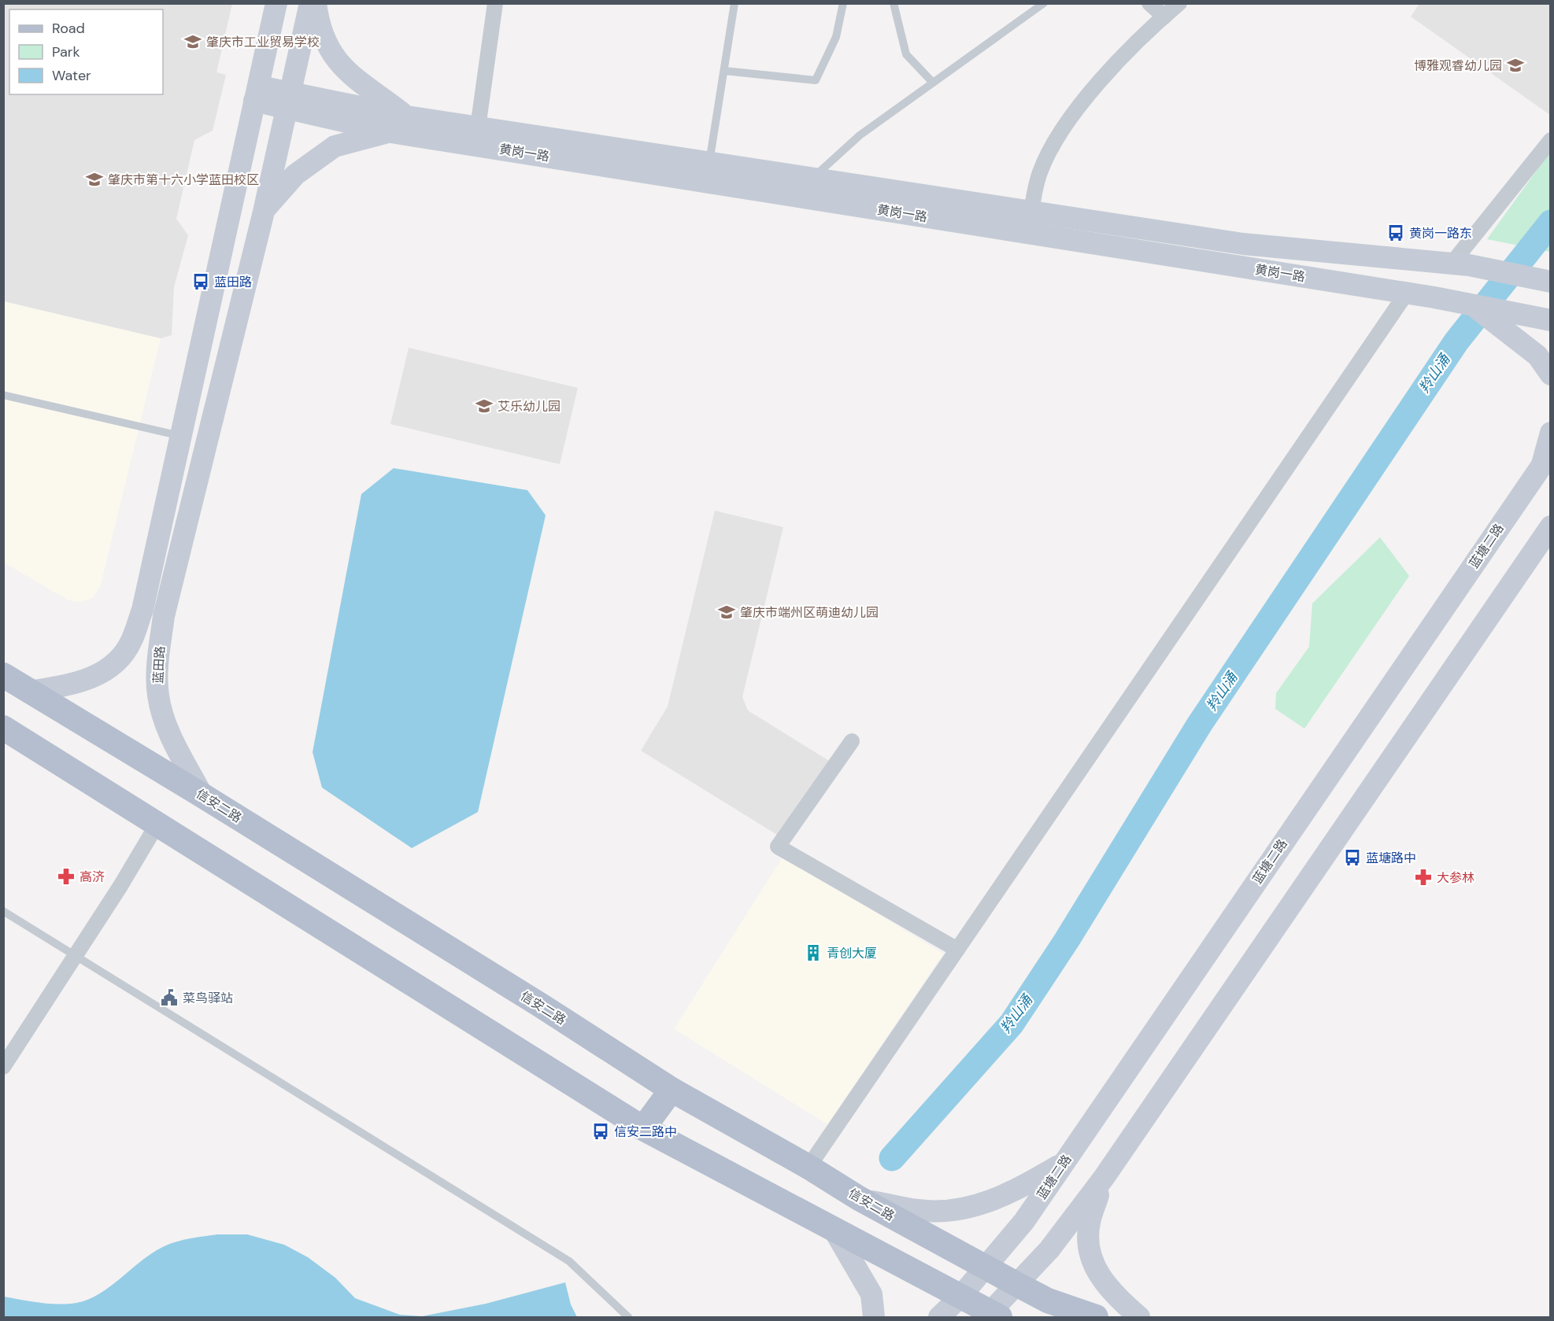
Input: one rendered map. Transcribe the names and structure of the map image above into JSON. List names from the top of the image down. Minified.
{"streets":{"main road":["黄岗一路","蓝塘二路","蓝田路","信安二路"]},"crossings":[["黄岗一路","蓝田路"],["蓝塘二路","信安二路"],["蓝田路","信安二路"]],"water":["羚山涌"],"places":{"school or university":["肇庆市工业贸易学校","博雅观睿幼儿园","肇庆市第十六小学蓝田校区","艾乐幼儿园","肇庆市端州区萌迪幼儿园"],"bus stop":["黄岗一路东","蓝田路","蓝塘路中","信安二路中"],"pharmacy":["高济","大参林"],"building":["青创大厦"],"public building":["菜鸟驿站"]},"legend":["Road","Park","Water"]}
